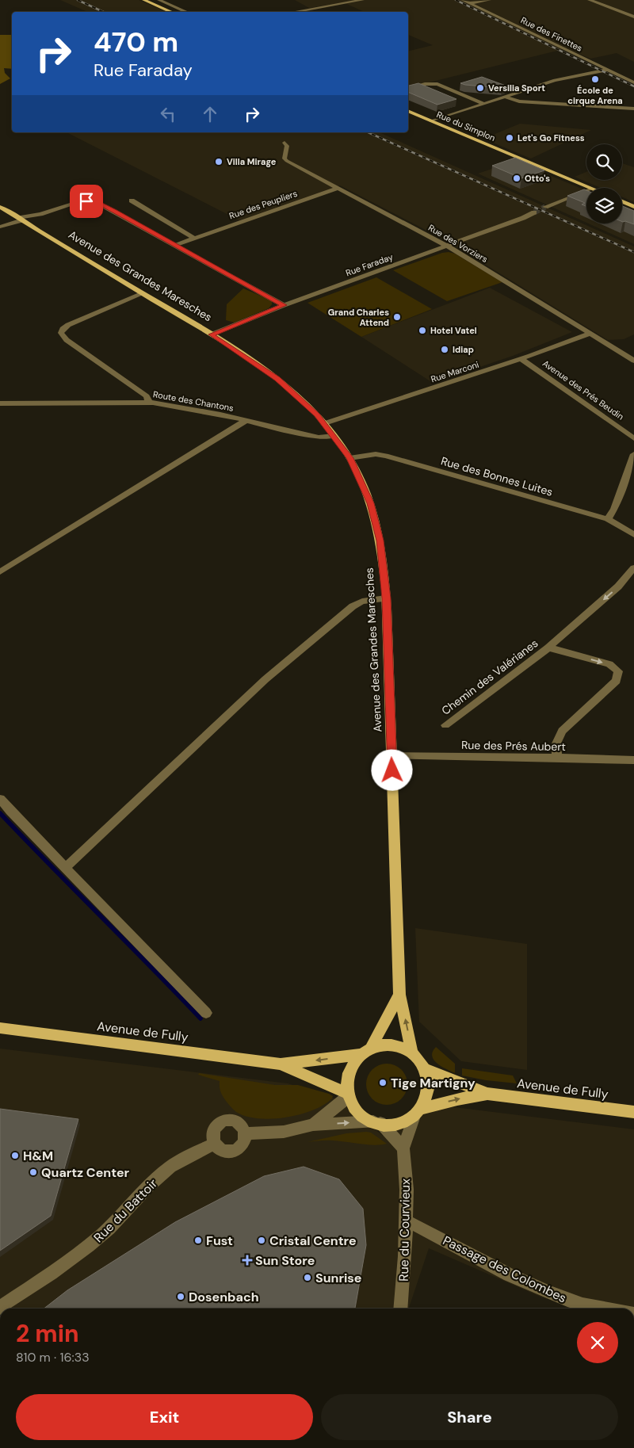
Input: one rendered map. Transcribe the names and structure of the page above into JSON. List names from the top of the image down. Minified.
{"streets":{"main road":["Rue du Simplon","Avenue des Grandes Maresches","Avenue de Fully"],"street":["Rue des Finettes","Rue des Peupliers","Rue des Vorziers","Rue Faraday","Rue Marconi","Avenue des Prés Beudin","Route des Chantons","Rue des Bonnes Luites","Chemin des Valérianes","Rue des Prés Aubert","Rue du Battoir","Rue du Courvieux","Passage des Colombes"]},"crossings":[["Rue des Peupliers","Rue des Vorziers"],["Rue des Vorziers","Rue Faraday"],["Rue des Vorziers","Rue Marconi"],["Rue Faraday","Avenue des Grandes Maresches"],["Avenue des Grandes Maresches","Rue Marconi"],["Avenue des Grandes Maresches","Route des Chantons"],["Avenue des Grandes Maresches","Rue des Bonnes Luites"],["Avenue des Grandes Maresches","Rue des Prés Aubert"],["Avenue des Grandes Maresches","Avenue de Fully"],["Avenue des Grandes Maresches","Rue du Courvieux"],["Rue Marconi","Avenue des Prés Beudin"],["Chemin des Valérianes","Rue des Prés Aubert"],["Avenue de Fully","Rue du Courvieux"],["Rue du Courvieux","Passage des Colombes"]],"places":{"other":["École de cirque Arena","Versilia Sport","Let's Go Fitness","Villa Mirage","Otto's","Grand Charles Attend","Hotel Vatel","Idiap","Tige Martigny","H&M","Quartz Center","Fust","Cristal Centre","Sunrise","Dosenbach"],"health":["Sun Store"]},"page":{"turn":["470 m","Rue Faraday"],"heading":["2 min","810 m · 16:33"],"buttons":["Exit","Share"]}}
